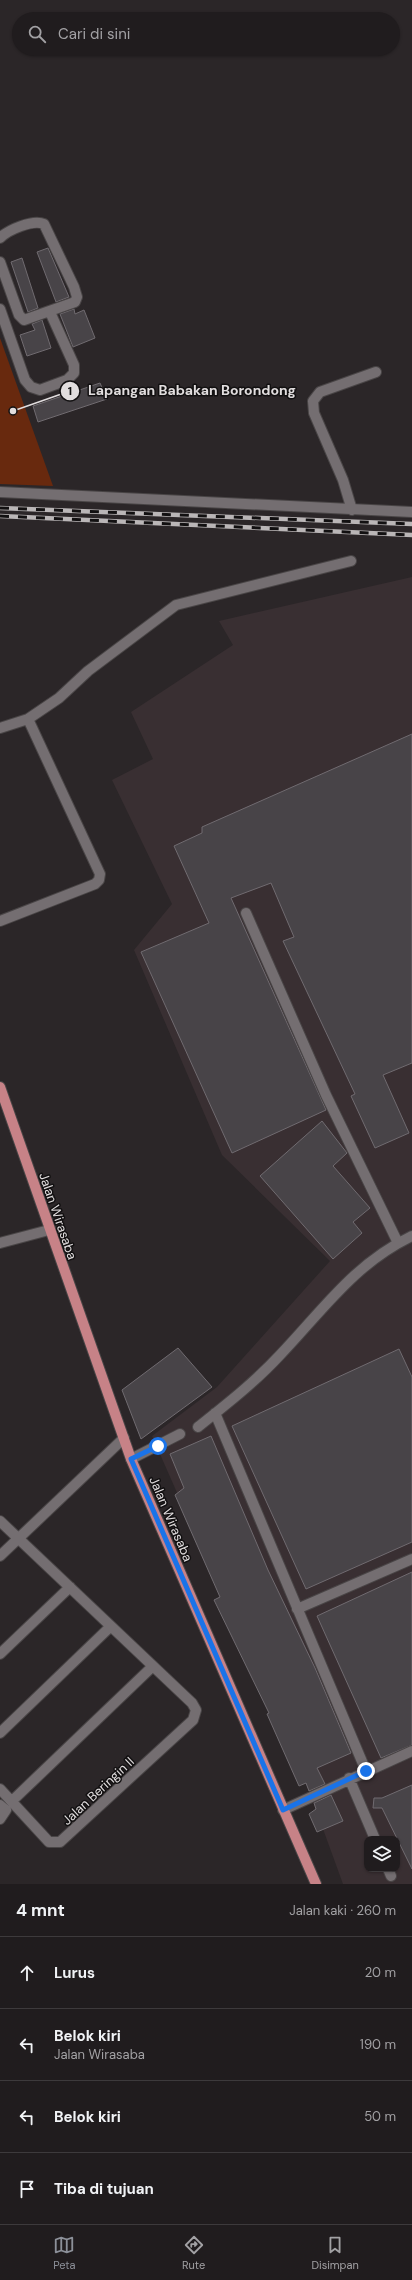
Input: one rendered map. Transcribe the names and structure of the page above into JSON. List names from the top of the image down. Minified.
{"streets":{"main road":["Jalan Wirasaba"],"street":["Jalan Beringin II"]},"places":["Lapangan Babakan Borondong"],"page":{"search":"Cari di sini","heading":["4 mnt","Jalan kaki · 260 m"],"list":[["Lurus","20 m"],["Belok kiri","Jalan Wirasaba","190 m"],["Belok kiri","50 m"],"Tiba di tujuan"],"nav":["Peta","Rute","Disimpan"]}}
